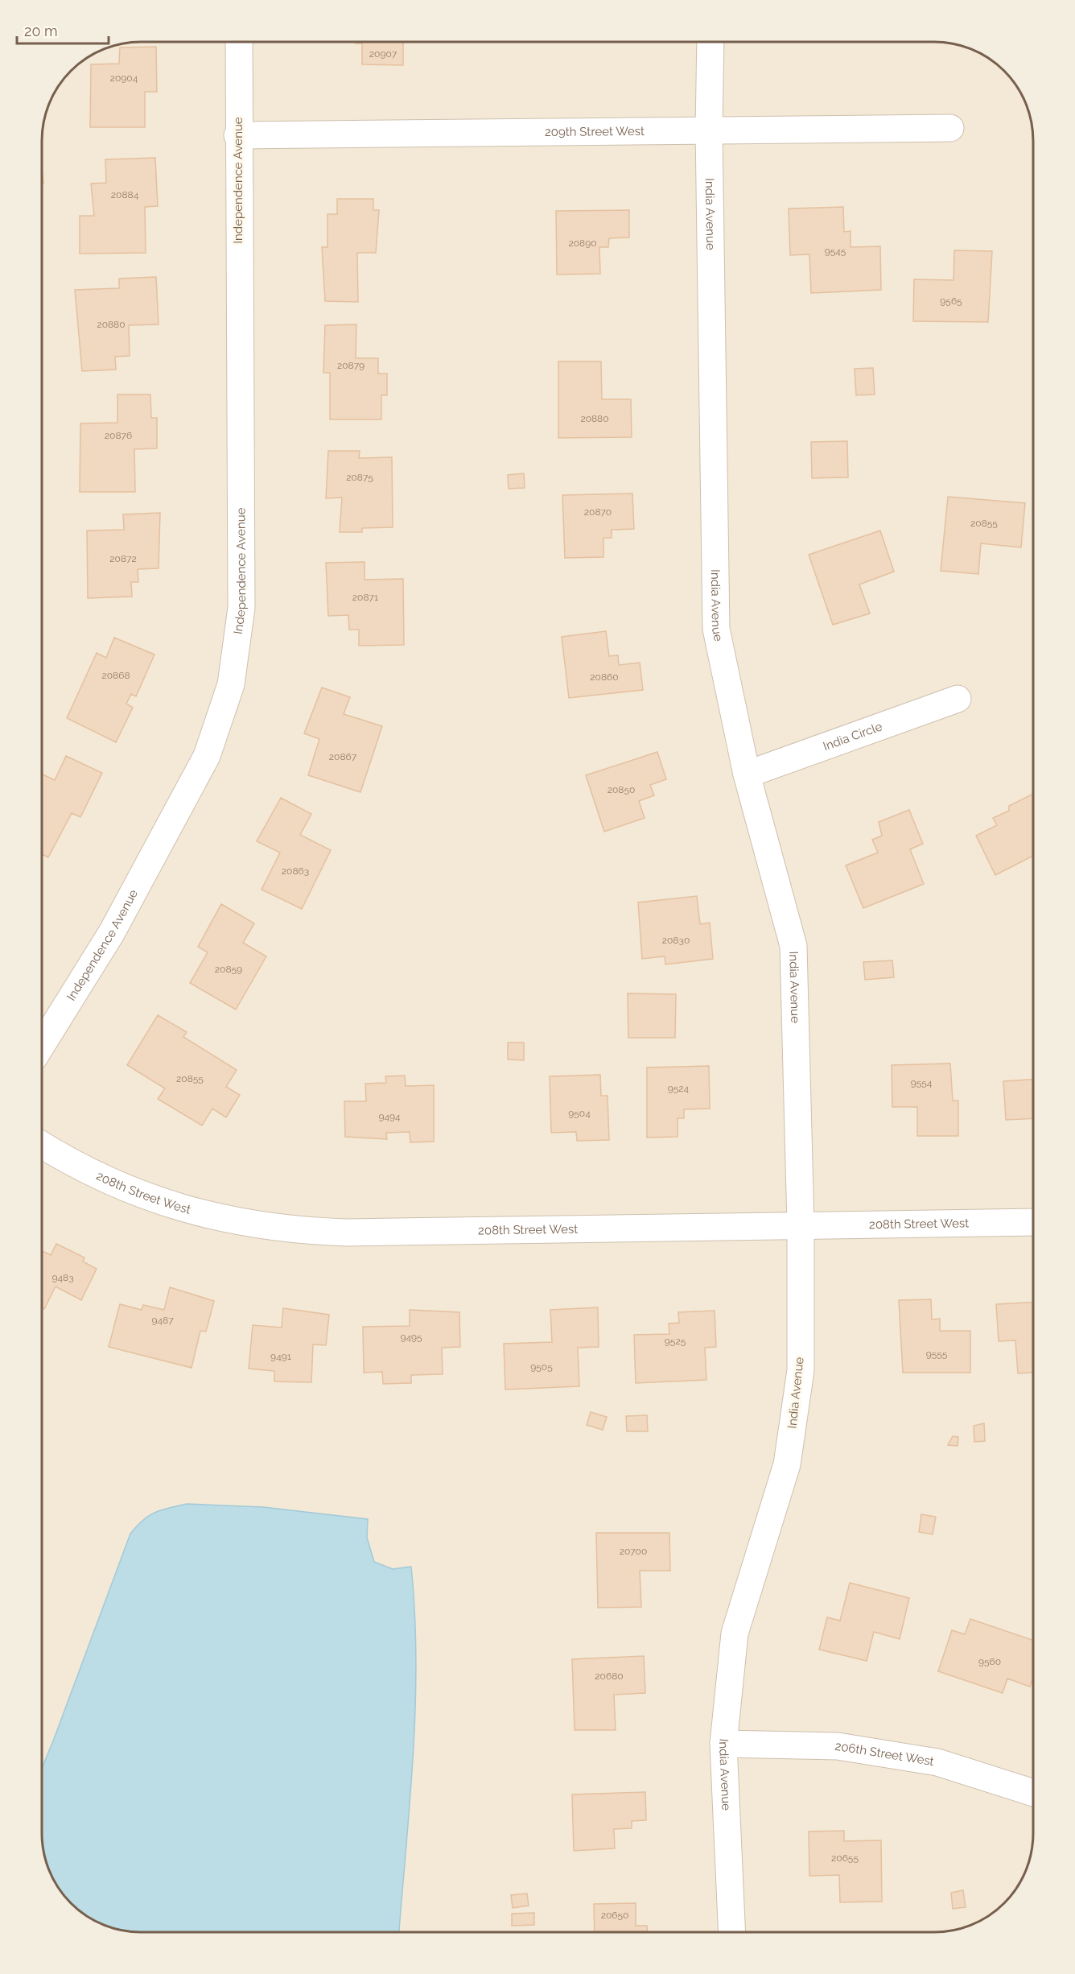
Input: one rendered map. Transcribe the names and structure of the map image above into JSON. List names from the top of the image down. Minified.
{"streets":{"street":["209th Street West","Independence Avenue","India Avenue","India Circle","208th Street West","206th Street West"]},"crossings":[["209th Street West","Independence Avenue"],["209th Street West","India Avenue"],["India Avenue","India Circle"],["India Avenue","208th Street West"],["India Avenue","206th Street West"]],"house_numbers":["20907","20904","20884","20890","9545","9565","20880","20879","20880","20876","20875","20870","20855","20872","20871","20868","20860","20867","20850","20863","20830","20859","20855","9554","9524","9504","9494","9483","9487","9495","9525","9555","9491","9505","20700","9560","20680","20655","20650"],"scale_bar":"20 m"}
